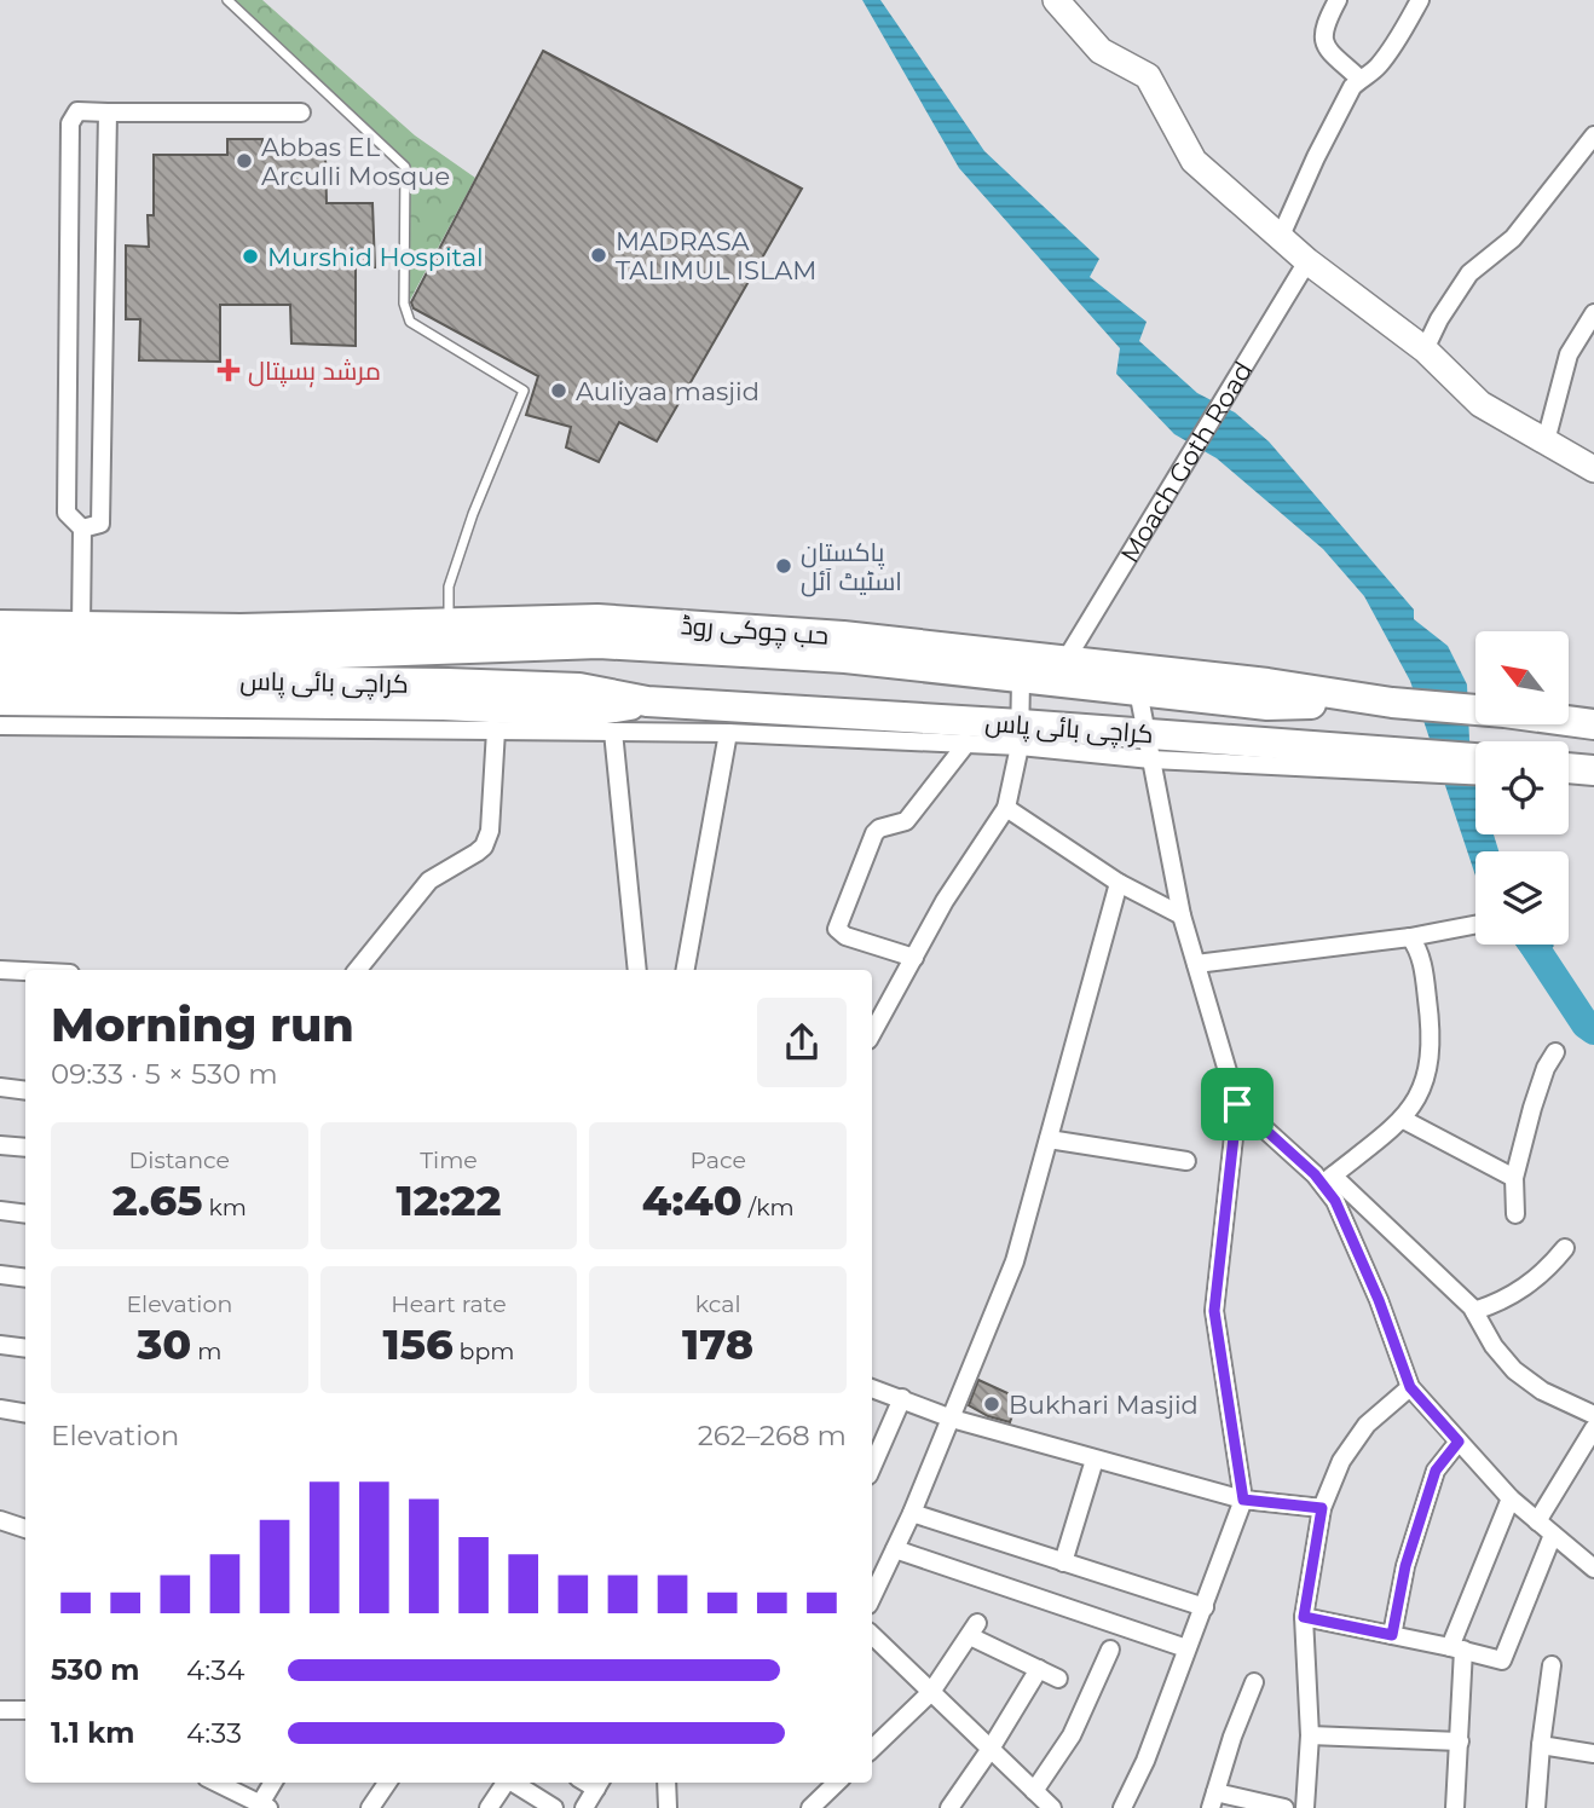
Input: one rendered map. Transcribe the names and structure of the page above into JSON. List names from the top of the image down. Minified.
{"streets":{"highway":["حب چوکی روڈ","کراچی بائی پاس"],"street":["Moach Goth Road"]},"crossings":[["Moach Goth Road","حب چوکی روڈ"]],"places":{"other":["Abbas EL Arculli Mosque","MADRASA TALIMUL ISLAM","Murshid Hospital","Auliyaa masjid","پاکستان اسٹیٹ آئل","Bukhari Masjid"],"health":["مرشد ہسپتال"]},"north":"top left","page":{"heading":["Morning run","09:33 · 5 × 530 m"],"stats":[["Distance","2.65 km"],["Time","12:22"],["Pace","4:40 /km"],["Elevation","30 m"],["Heart rate","156 bpm"],["kcal","178"]],"chart":["Elevation","262–268 m"],"list":[{"name":"530 m","note":"4:34"},{"name":"1.1 km","note":"4:33"}]}}
